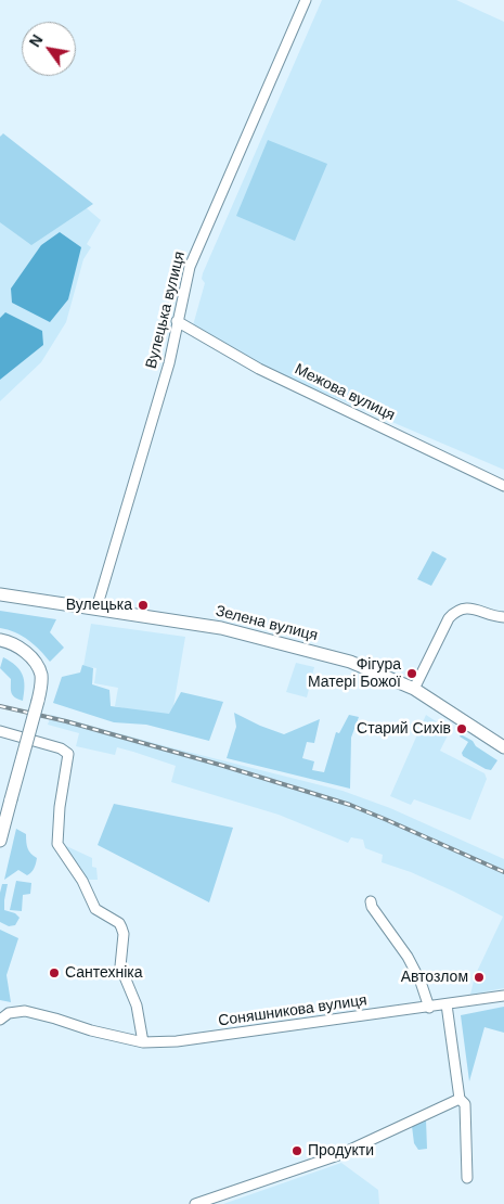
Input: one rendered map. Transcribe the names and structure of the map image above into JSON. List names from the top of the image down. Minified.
{"streets":{"main road":["Зелена вулиця"],"street":["Вулецька вулиця","Межова вулиця","Соняшникова вулиця"]},"crossings":[["Вулецька вулиця","Межова вулиця"],["Вулецька вулиця","Зелена вулиця"]],"places":["Вулецька","Фігура Матері Божої","Старий Сихів","Сантехніка","Автозлом","Продукти"],"north":"top left"}
